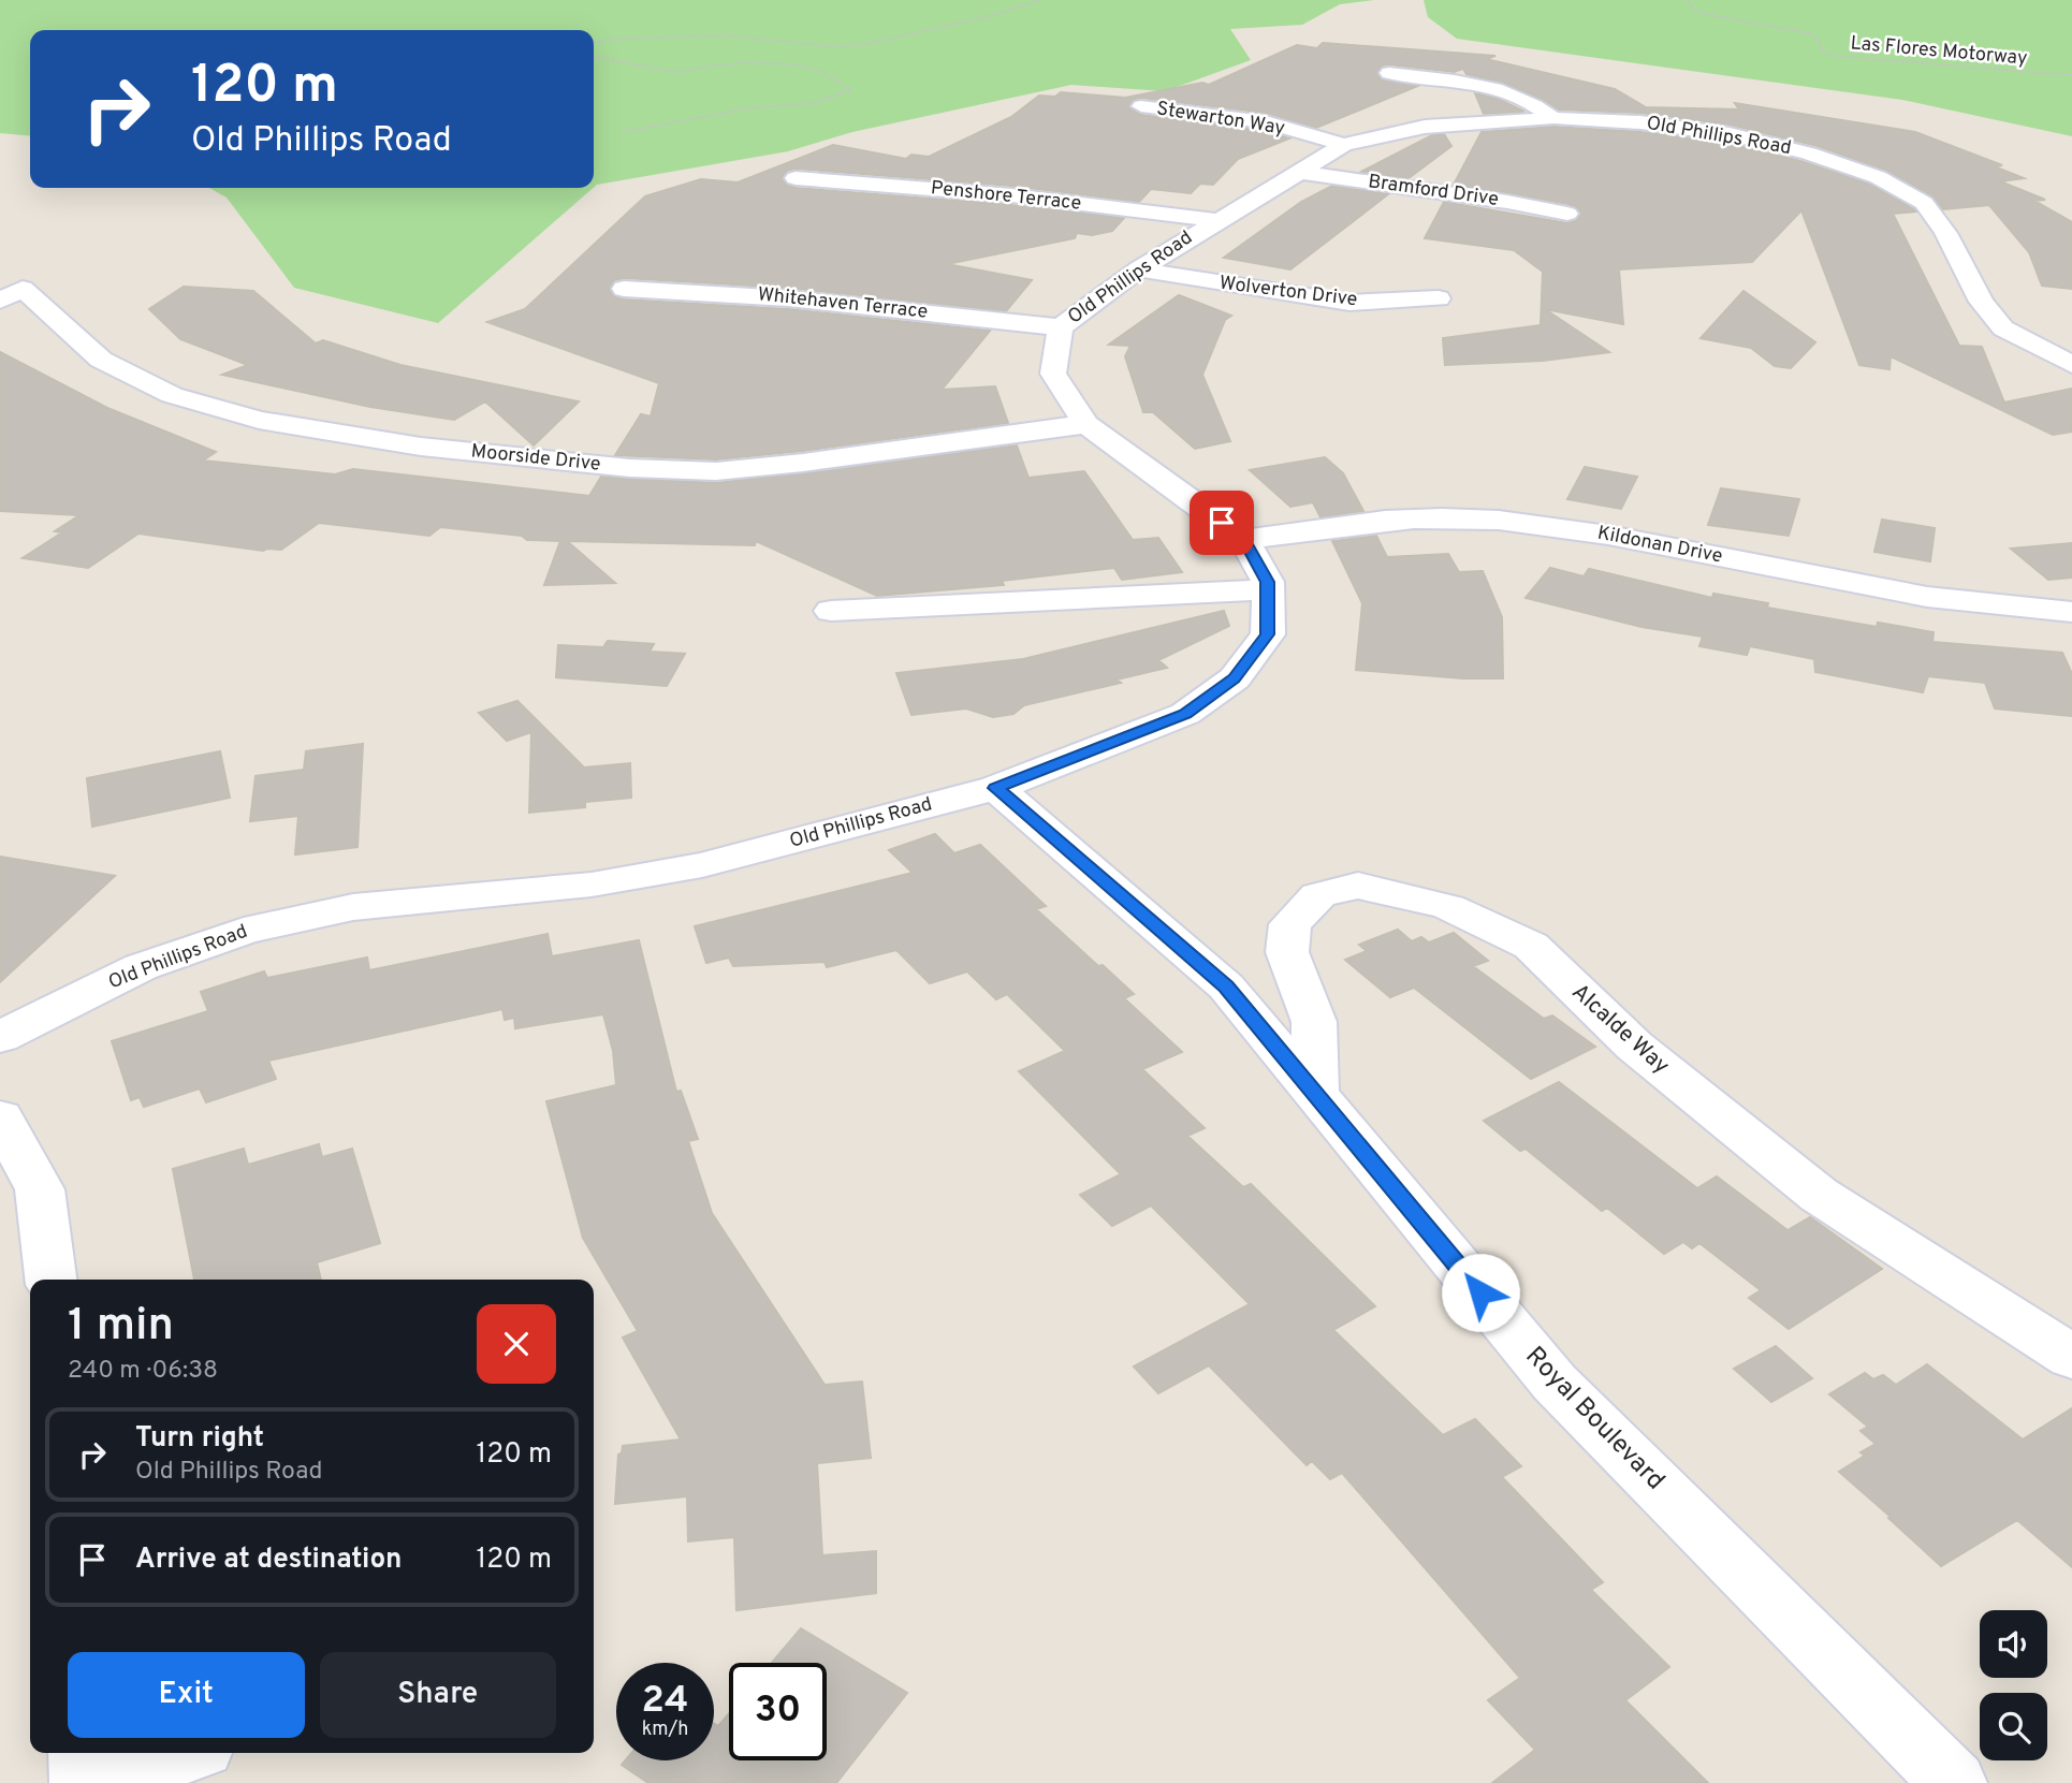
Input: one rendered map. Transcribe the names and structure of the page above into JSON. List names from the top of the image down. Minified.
{"streets":{"street":["Stewarton Way","Old Phillips Road","Bramford Drive","Penshore Terrace","Wolverton Drive","Whitehaven Terrace","Moorside Drive","Kildonan Drive","Alcalde Way","Royal Boulevard"],"path":["Las Flores Motorway"]},"crossings":[["Stewarton Way","Old Phillips Road"],["Old Phillips Road","Bramford Drive"],["Old Phillips Road","Penshore Terrace"],["Old Phillips Road","Wolverton Drive"],["Old Phillips Road","Whitehaven Terrace"],["Old Phillips Road","Moorside Drive"],["Old Phillips Road","Kildonan Drive"],["Old Phillips Road","Royal Boulevard"],["Alcalde Way","Royal Boulevard"]],"page":{"turn":["120 m","Old Phillips Road"],"heading":["1 min","240 m · 06:38"],"list":[{"name":"Turn right","note":"Old Phillips Road","value":"120 m"},{"name":"Arrive at destination","value":"120 m"}],"buttons":["Exit","Share"],"speed":"24 km/h","limit":"30"}}
